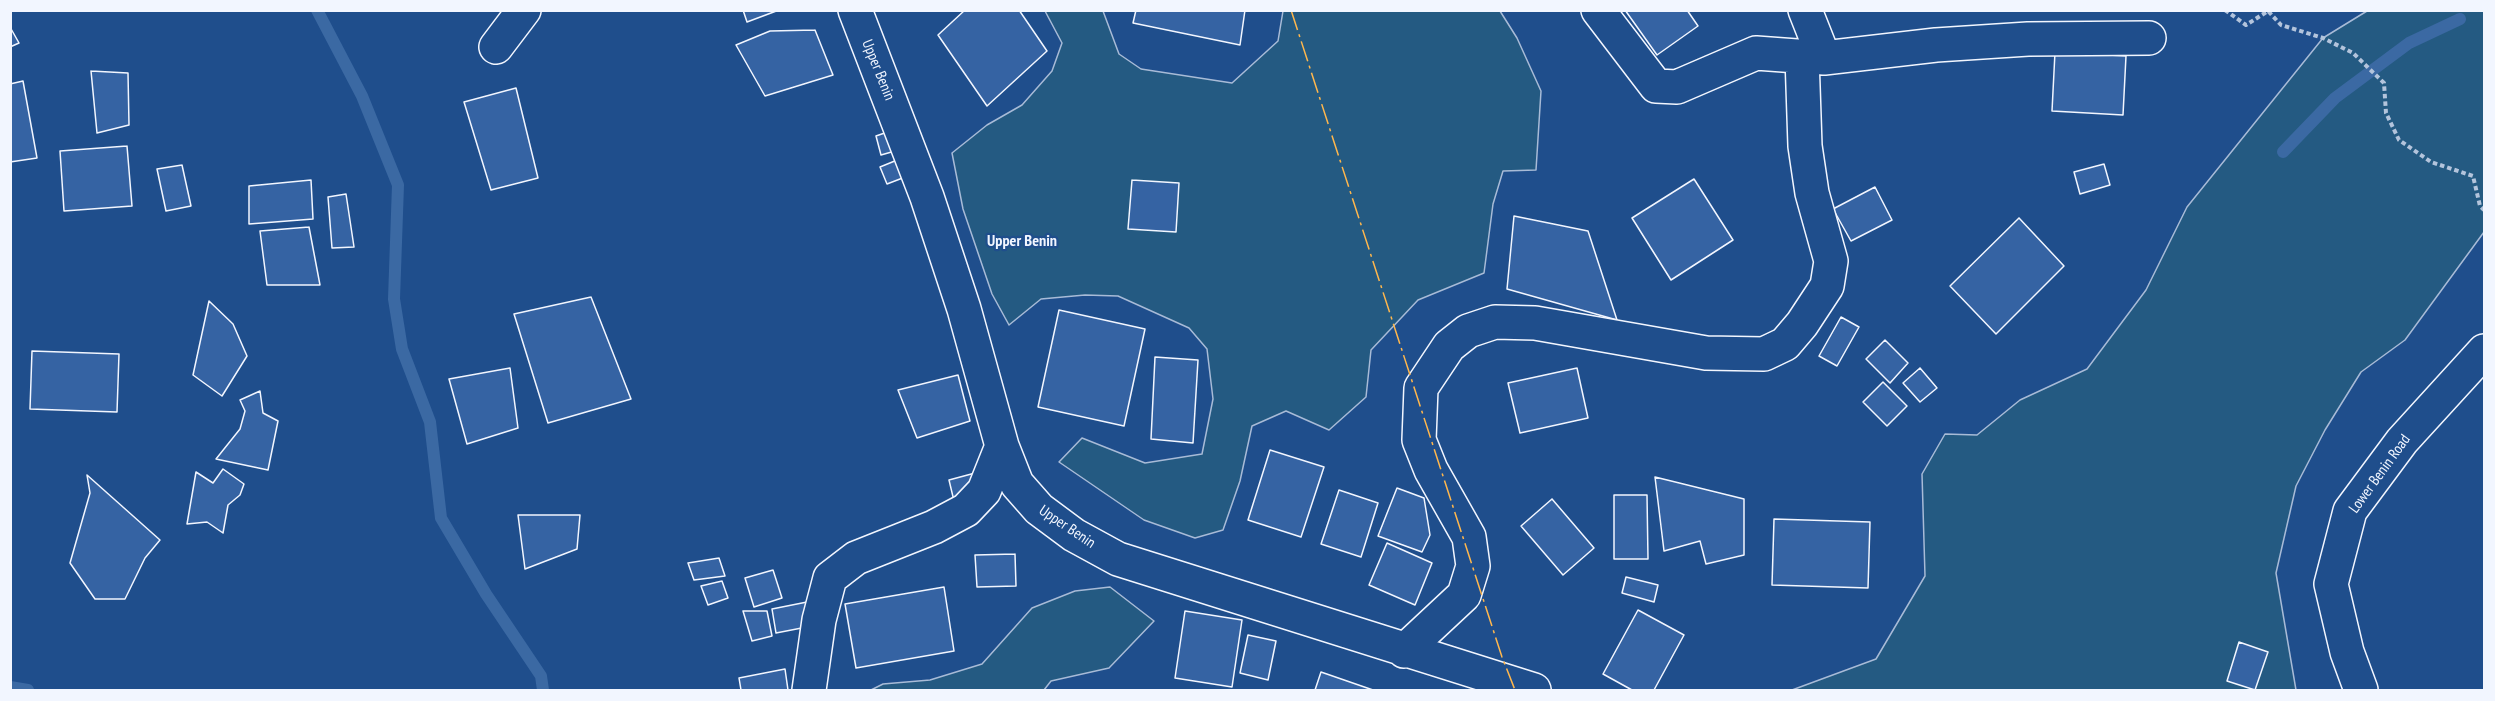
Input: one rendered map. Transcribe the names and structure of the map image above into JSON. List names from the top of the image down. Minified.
{"streets":{"street":["Upper Benin","Lower Benin Road"]},"districts":["Upper Benin"]}
